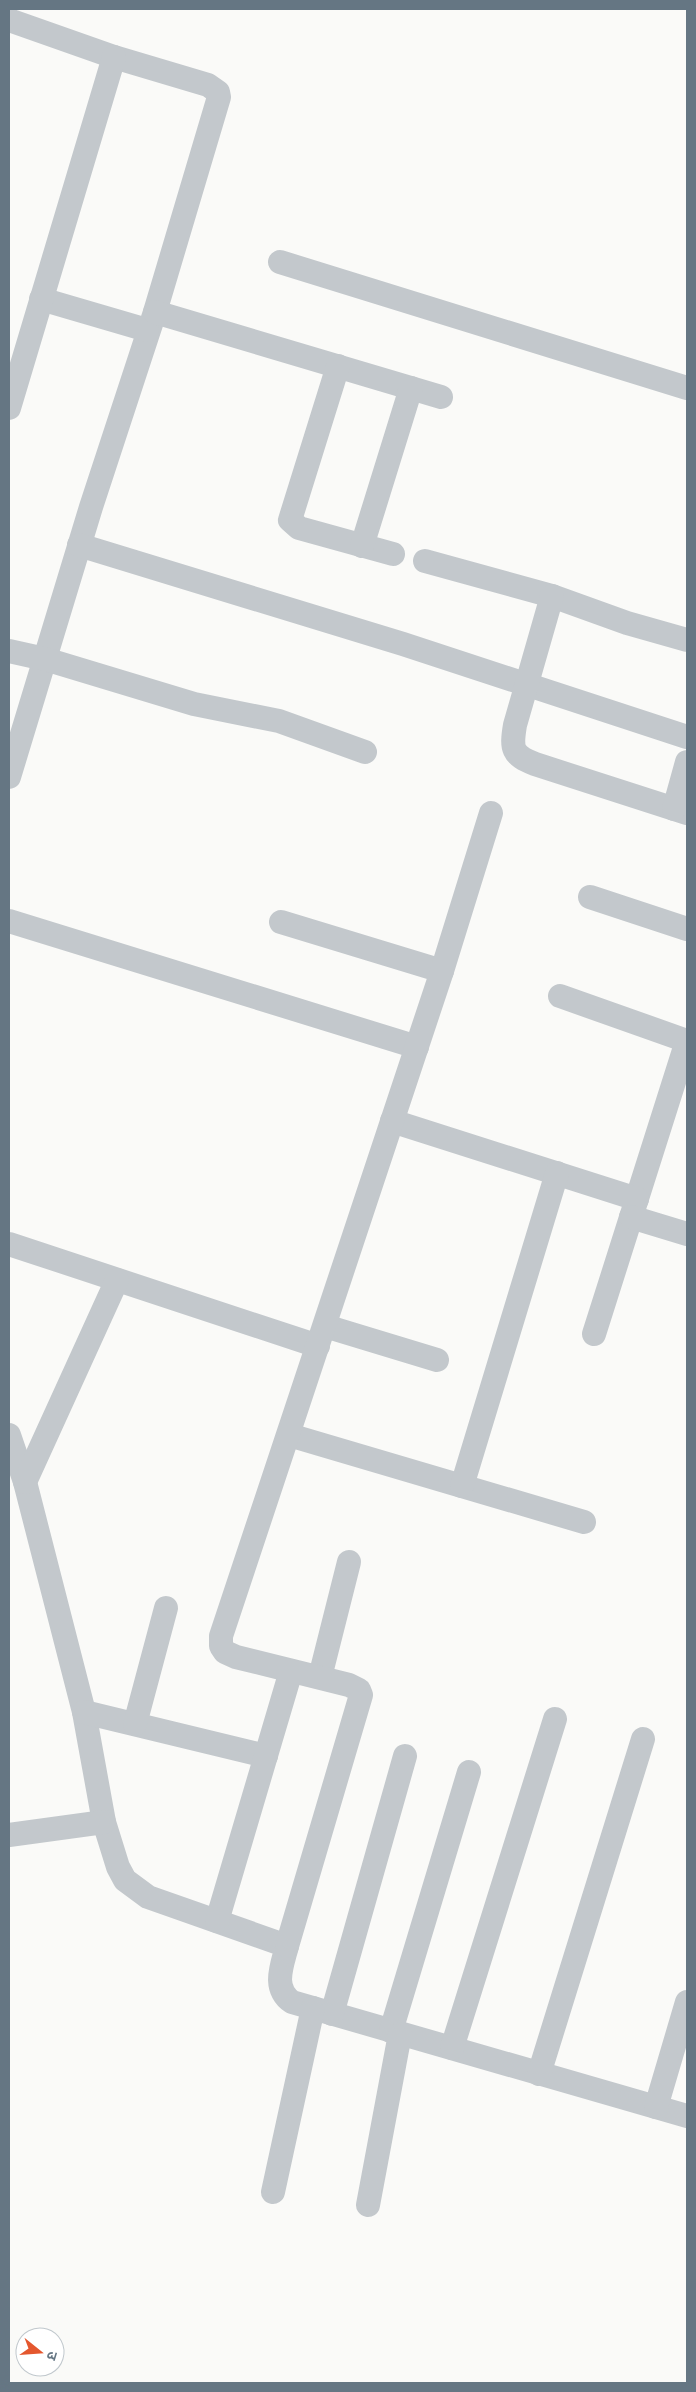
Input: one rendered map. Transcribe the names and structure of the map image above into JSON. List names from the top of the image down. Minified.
{"north":"right"}
